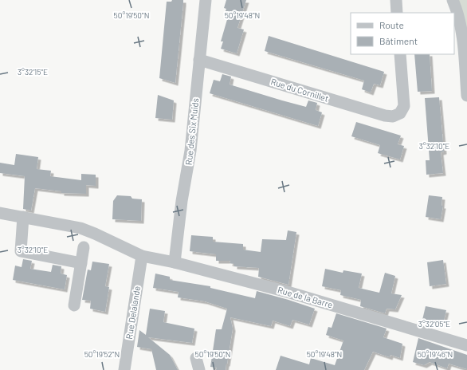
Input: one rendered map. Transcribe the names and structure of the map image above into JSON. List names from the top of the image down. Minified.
{"streets":{"street":["Rue du Cornillet","Rue des Six Muids","Rue de la Barre","Rue Delalande"]},"crossings":[["Rue du Cornillet","Rue des Six Muids"],["Rue des Six Muids","Rue de la Barre"],["Rue de la Barre","Rue Delalande"]],"legend":["Route","Bâtiment"],"coordinates":["50°19'50\"N","50°19'48\"N","3°32'15\"E","3°32'10\"E","3°32'05\"E","50°19'52\"N","50°19'46\"N"]}
